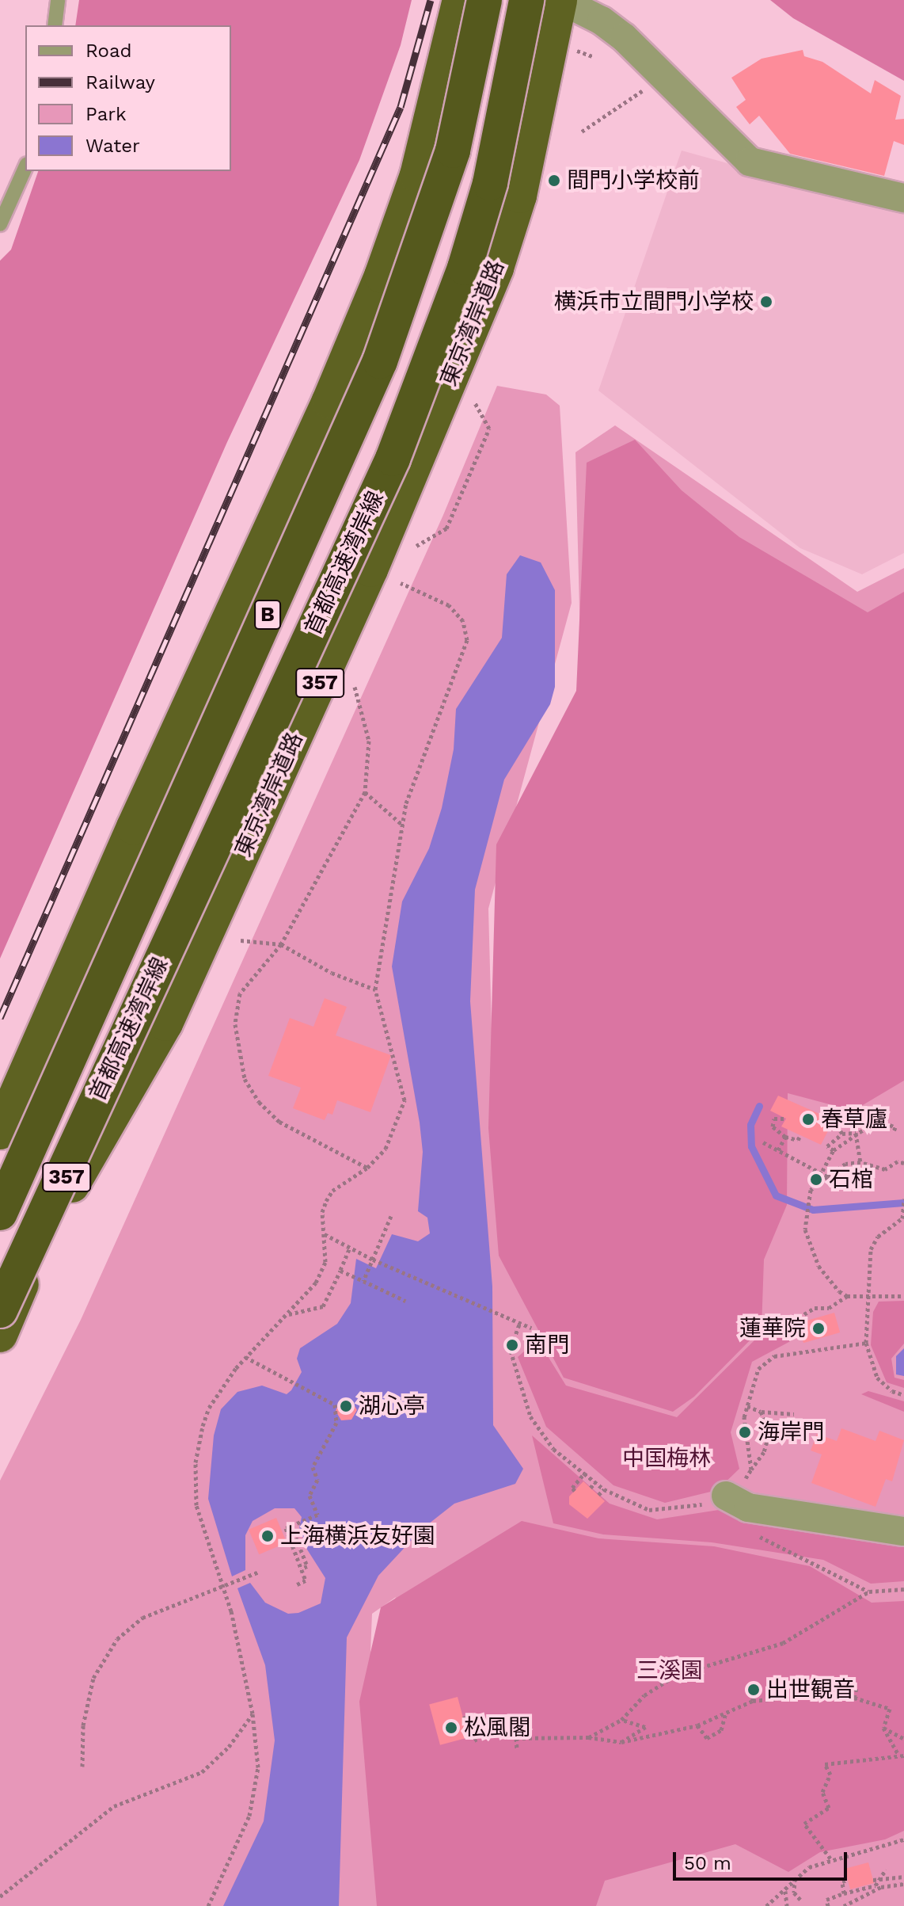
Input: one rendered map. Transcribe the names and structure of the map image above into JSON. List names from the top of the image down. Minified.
{"streets":{"highway":["東京湾岸道路","首都高速湾岸線","B","357"]},"parks":["中国梅林","三溪園"],"places":["間門小学校前","横浜市立間門小学校","春草廬","石棺","蓮華院","南門","湖心亭","海岸門","上海横浜友好園","出世観音","松風閣"],"legend":["Road","Railway","Park","Water"],"scale_bar":"50 m"}
